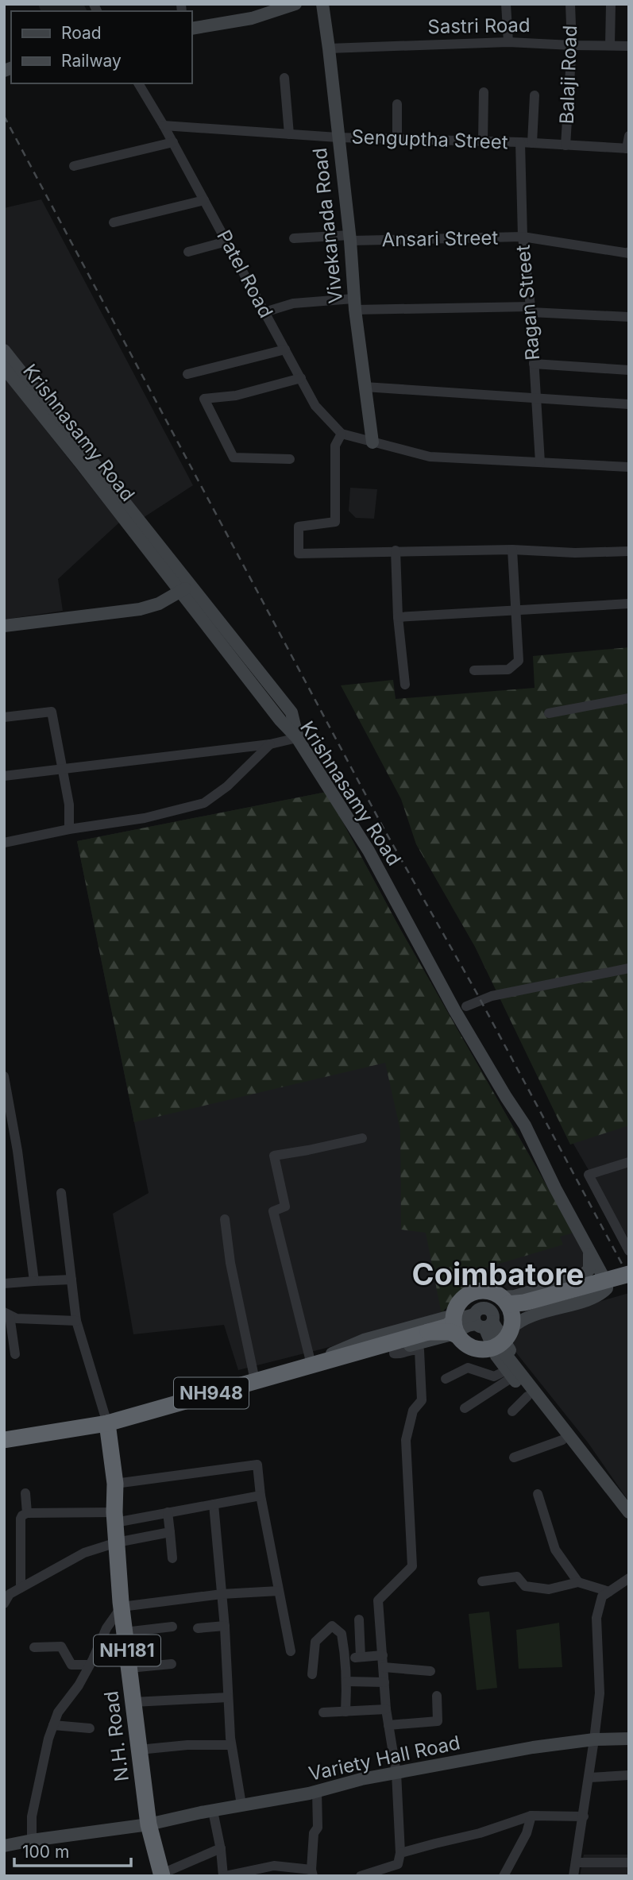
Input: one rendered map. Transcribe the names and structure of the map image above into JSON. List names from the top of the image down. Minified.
{"streets":{"highway":["NH948","NH181","N.H. Road"],"main road":["Vivekanada Road","Krishnasamy Road","Variety Hall Road"],"street":["Sastri Road","Balaji Road","Senguptha Street","Ansari Street","Patel Road","Ragan Street"]},"crossings":[["Sastri Road","Balaji Road"],["Sastri Road","Vivekanada Road"],["Balaji Road","Senguptha Street"],["Senguptha Street","Vivekanada Road"],["Senguptha Street","Patel Road"],["Senguptha Street","Ragan Street"],["Vivekanada Road","Ansari Street"],["Ansari Street","Ragan Street"],["Krishnasamy Road","NH948"],["NH948","N.H. Road"],["N.H. Road","Variety Hall Road"]],"districts":["Coimbatore"],"legend":["Road","Railway"],"scale_bar":"100 m"}
